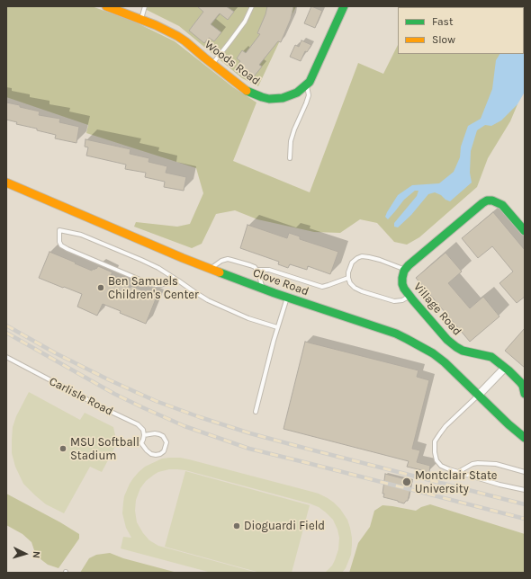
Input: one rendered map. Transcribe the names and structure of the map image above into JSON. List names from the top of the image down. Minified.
{"streets":{"street":["Woods Road","Clove Road","Village Road"],"lane":["Carlisle Road"]},"places":["Ben Samuels Children's Center","MSU Softball Stadium","Montclair State University","Dioguardi Field"],"legend":["Fast","Slow"],"north":"right"}
